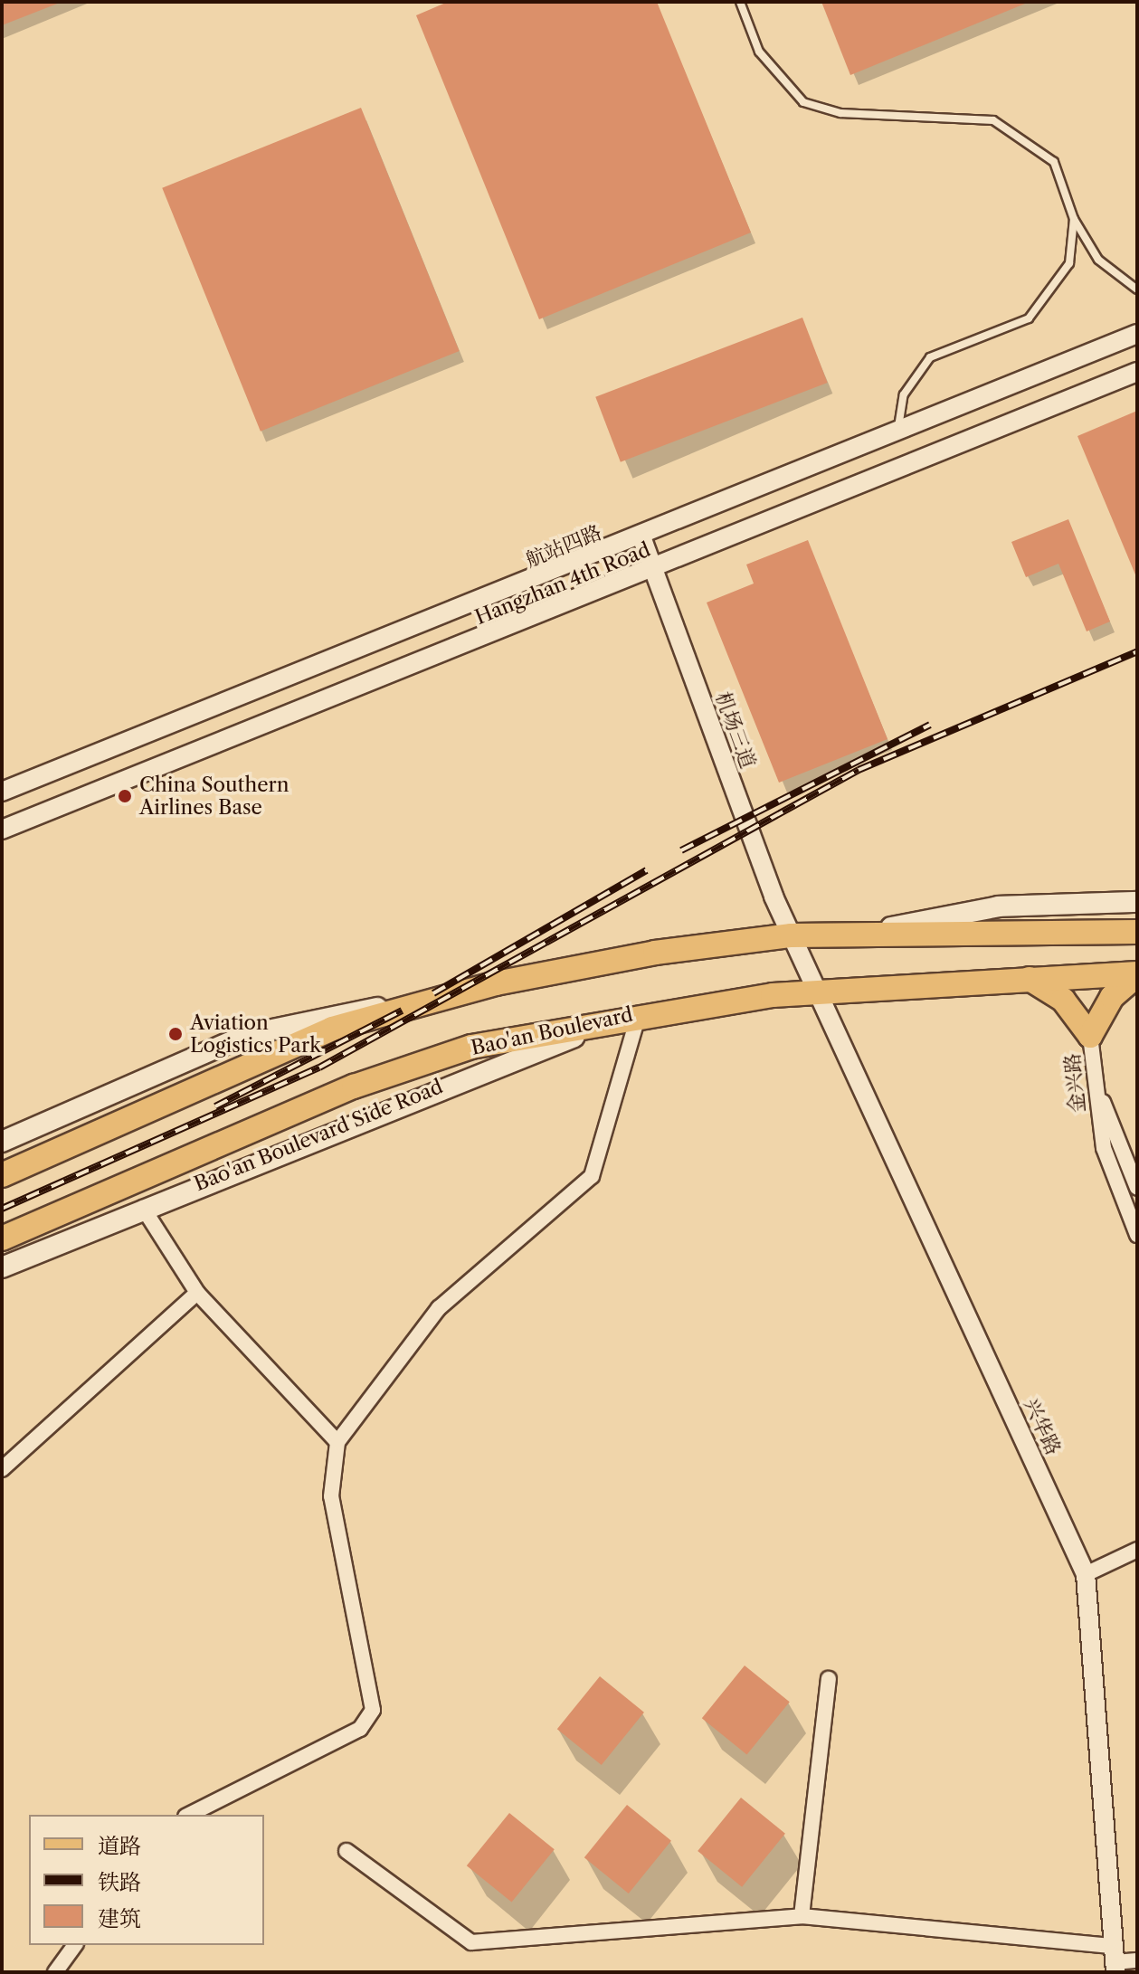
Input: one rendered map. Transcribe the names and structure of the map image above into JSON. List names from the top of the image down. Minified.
{"streets":{"main road":["Bao'an Boulevard","Bao'an Boulevard Side Road"],"street":["航站四路","Hangzhan 4th Road","机场三道","金兴路","兴华路"]},"crossings":[["航站四路","机场三道"],["Hangzhan 4th Road","机场三道"],["机场三道","兴华路"],["Bao'an Boulevard","Bao'an Boulevard Side Road"],["Bao'an Boulevard","兴华路"]],"places":["China Southern Airlines Base","Aviation Logistics Park"],"legend":["道路","铁路","建筑"]}
